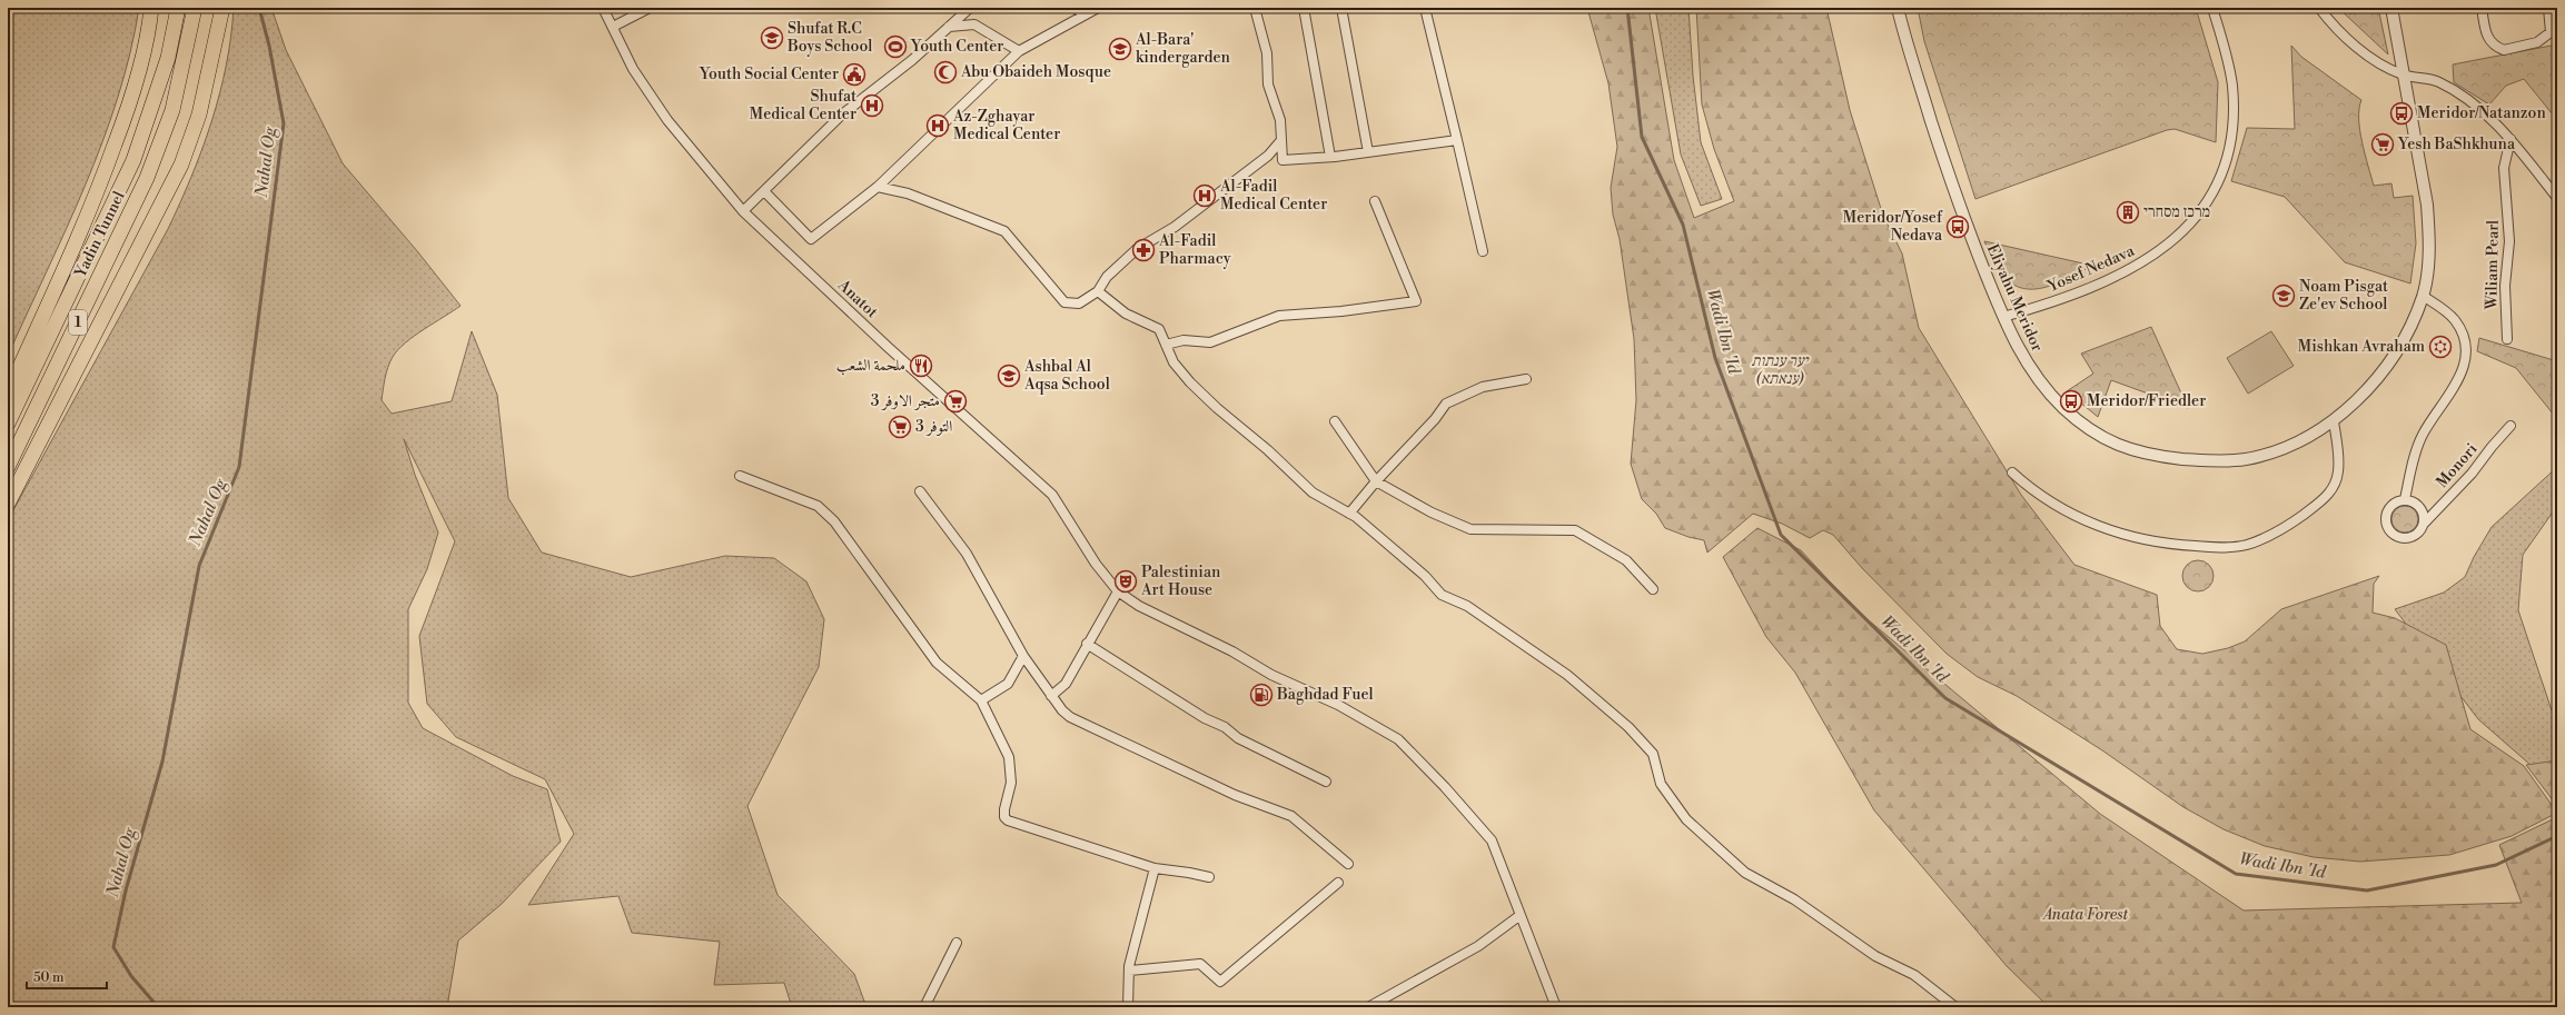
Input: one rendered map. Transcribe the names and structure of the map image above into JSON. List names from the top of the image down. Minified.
{"streets":{"highway":["Yadin Tunnel","1"],"street":["Wiliam Pearl","Yosef Nedava","Eliyahu Meridor","Anatot","Monori"]},"crossings":[["Yosef Nedava","Eliyahu Meridor"]],"water":["Nahal Og","Wadi Ibn 'Id"],"parks":["יער ענתות (ענאתא)","Anata Forest"],"places":{"school or university":["Shufat R.C Boys School","Al-Bara' kindergarden","Noam Pisgat Ze'ev School","Ashbal Al Aqsa School"],"sports":["Youth Center"],"mosque":["Abu Obaideh Mosque"],"public building":["Youth Social Center"],"hospital":["Shufat Medical Center","Az-Zghayar Medical Center","Al-Fadil Medical Center"],"bus stop":["Meridor/Natanzon","Meridor/Yosef Nedava","Meridor/Friedler"],"supermarket":["Yesh BaShkhuna","متجر الاوفر 3","التوفر 3"],"building":["מרכז מסחרי"],"pharmacy":["Al-Fadil Pharmacy"],"synagogue":["Mishkan Avraham"],"restaurant":["ملحمة الشعب"],"theatre":["Palestinian Art House"],"fuel station":["Baghdad Fuel"]},"scale_bar":"50 m"}
